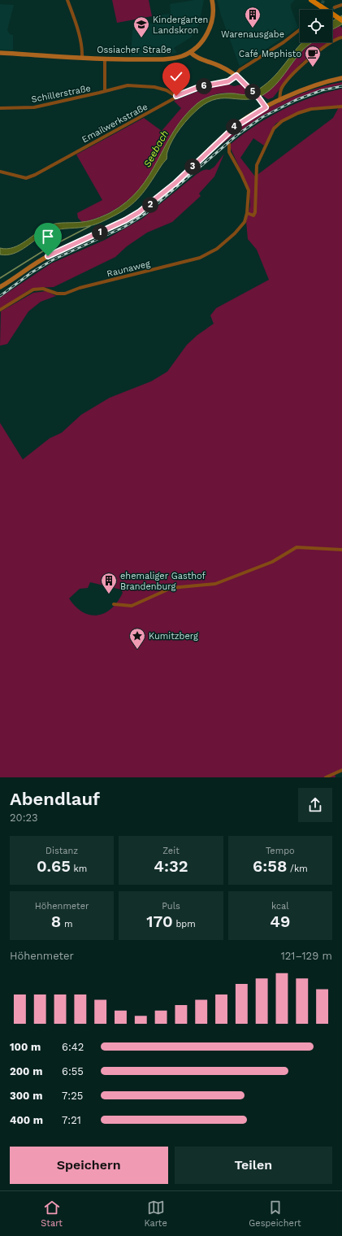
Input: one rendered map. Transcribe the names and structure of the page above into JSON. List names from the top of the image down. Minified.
{"streets":{"street":["Ossiacher Straße","Schillerstraße","Emailwerkstraße","Raunaweg"]},"crossings":[["Ossiacher Straße","Schillerstraße"],["Schillerstraße","Emailwerkstraße"]],"water":["Seebach"],"places":{"building":["Warenausgabe","ehemaliger Gasthof Brandenburg"],"school or university":["Kindergarten Landskron"],"cafe":["Café Mephisto"],"place":["Kumitzberg"]},"page":{"pins":["6","5","4","3","2","1"],"heading":["Abendlauf","20:23"],"stats":[["Distanz","0.65 km"],["Zeit","4:32"],["Tempo","6:58 /km"],["Höhenmeter","8 m"],["Puls","170 bpm"],["kcal","49"]],"chart":["Höhenmeter","121–129 m"],"list":[{"name":"100 m","note":"6:42"},{"name":"200 m","note":"6:55"},{"name":"300 m","note":"7:25"},{"name":"400 m","note":"7:21"}],"buttons":["Speichern","Teilen"],"tabs":["Start","Karte","Gespeichert"]}}
